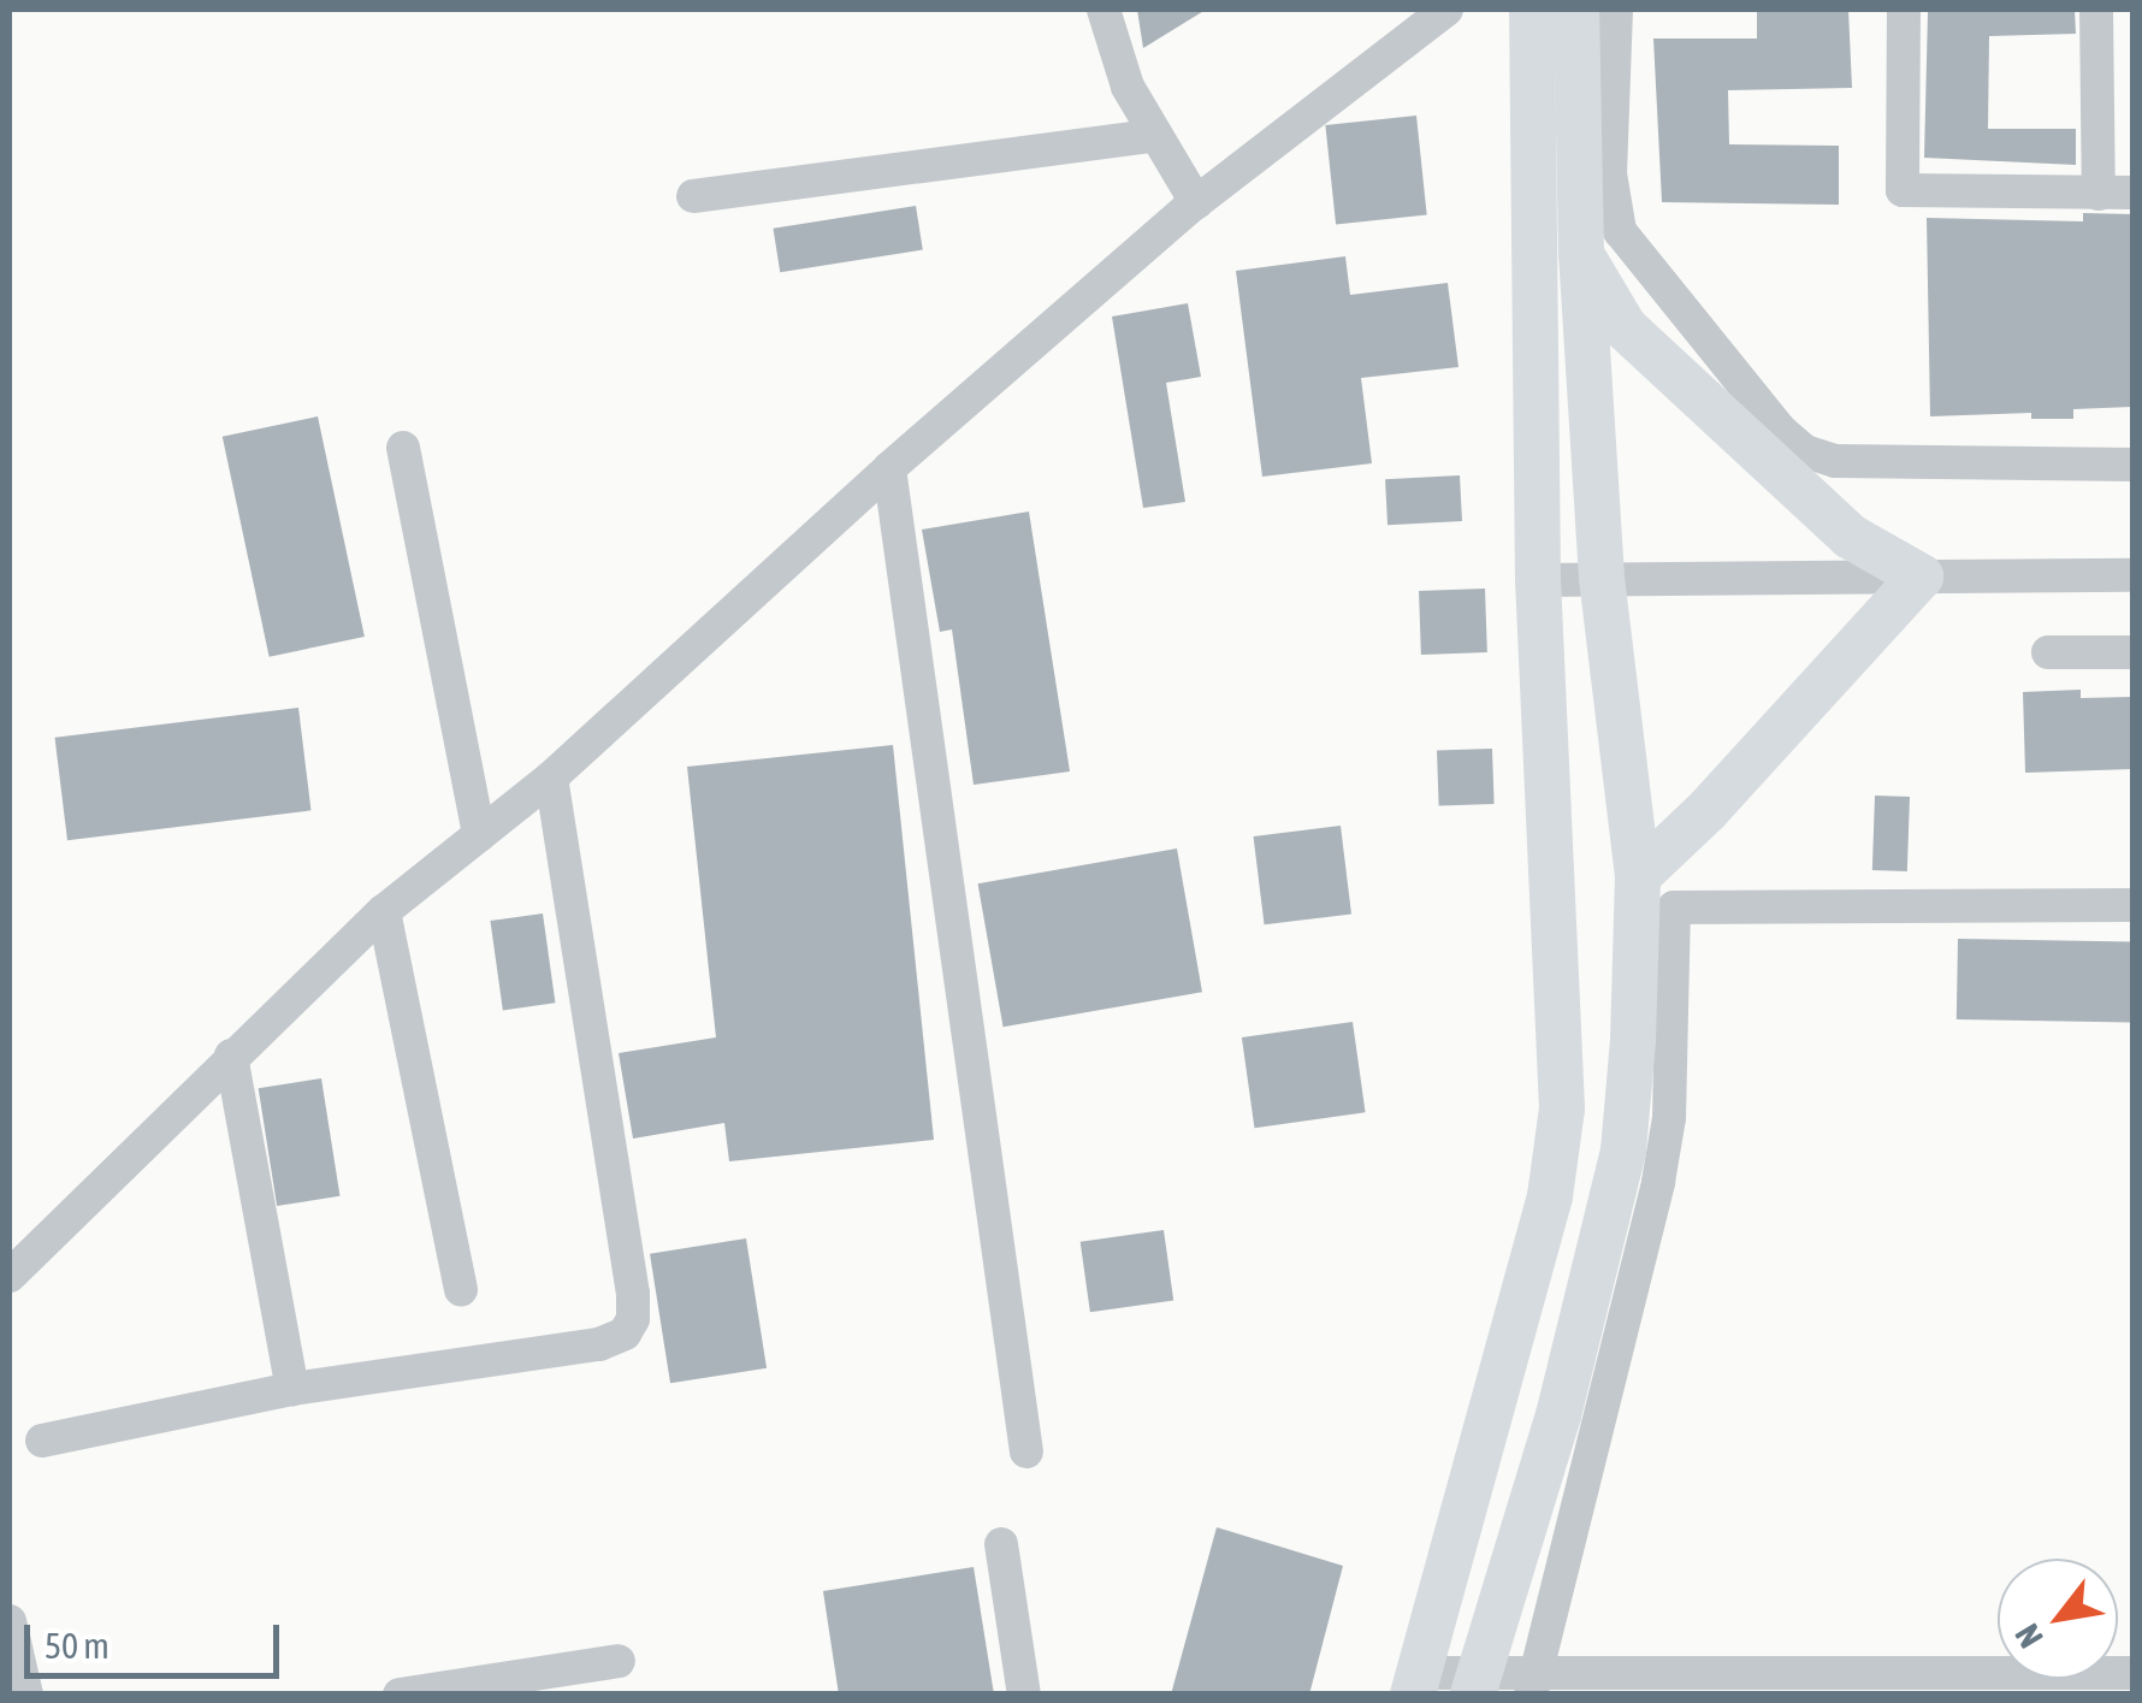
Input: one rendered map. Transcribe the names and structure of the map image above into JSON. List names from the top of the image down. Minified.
{"scale_bar":"50 m","north":"bottom left"}
